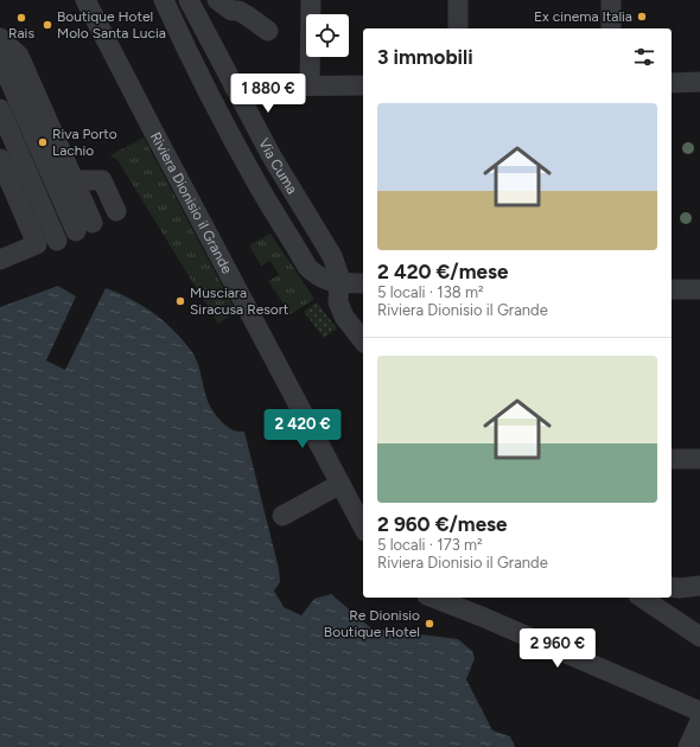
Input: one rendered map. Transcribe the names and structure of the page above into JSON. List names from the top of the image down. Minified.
{"streets":{"street":["Via Cuma","Riviera Dionisio il Grande"]},"places":["Ex cinema Italia","Rais","Boutique Hotel Molo Santa Lucia","Riva Porto Lachio","Musciara Siracusa Resort","Re Dionisio Boutique Hotel"],"page":{"heading":"3 immobili","price":["1 880 €","2 420 €","2 960 €"],"list":[{"name":"2 420 €/mese","note":"5 locali · 138 m² · Riviera Dionisio il Grande"},{"name":"2 960 €/mese","note":"5 locali · 173 m² · Riviera Dionisio il Grande"}]}}
